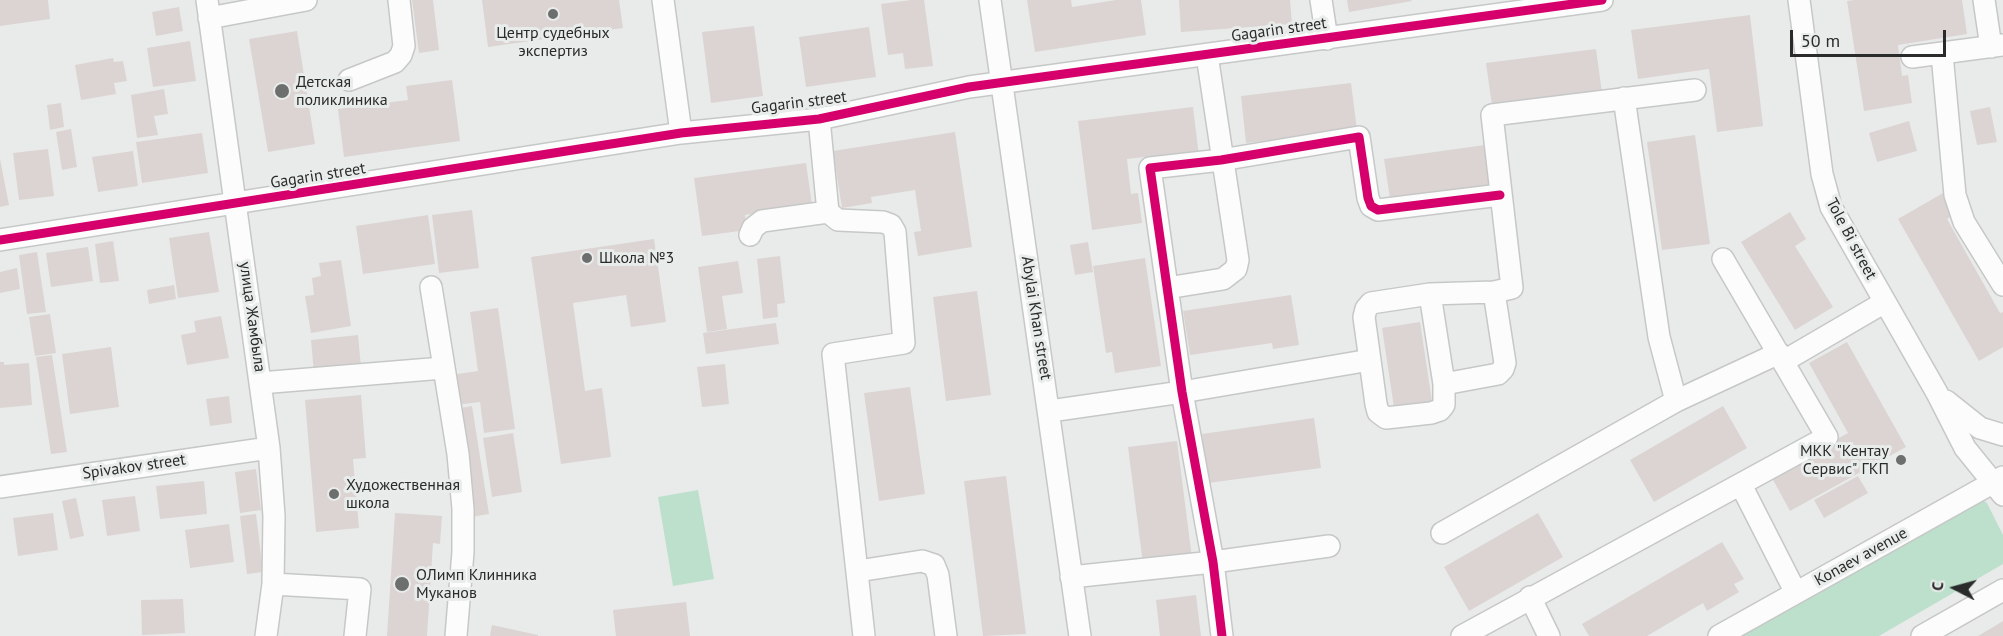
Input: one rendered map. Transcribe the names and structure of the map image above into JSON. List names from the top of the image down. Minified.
{"streets":{"street":["Gagarin street","Tole Bi street","улица Жамбыла","Abylai Khan street","Spivakov street","Konaev avenue"]},"crossings":[["Gagarin street","улица Жамбыла"],["Gagarin street","Abylai Khan street"],["Tole Bi street","Konaev avenue"],["улица Жамбыла","Spivakov street"]],"places":["Центр судебных экспертиз","Детская поликлиника","Школа №3","МКК \"Кентау Сервис\" ГКП","Художественная школа","ОЛимп Клинника Муканов"],"scale_bar":"50 m","north":"left"}
